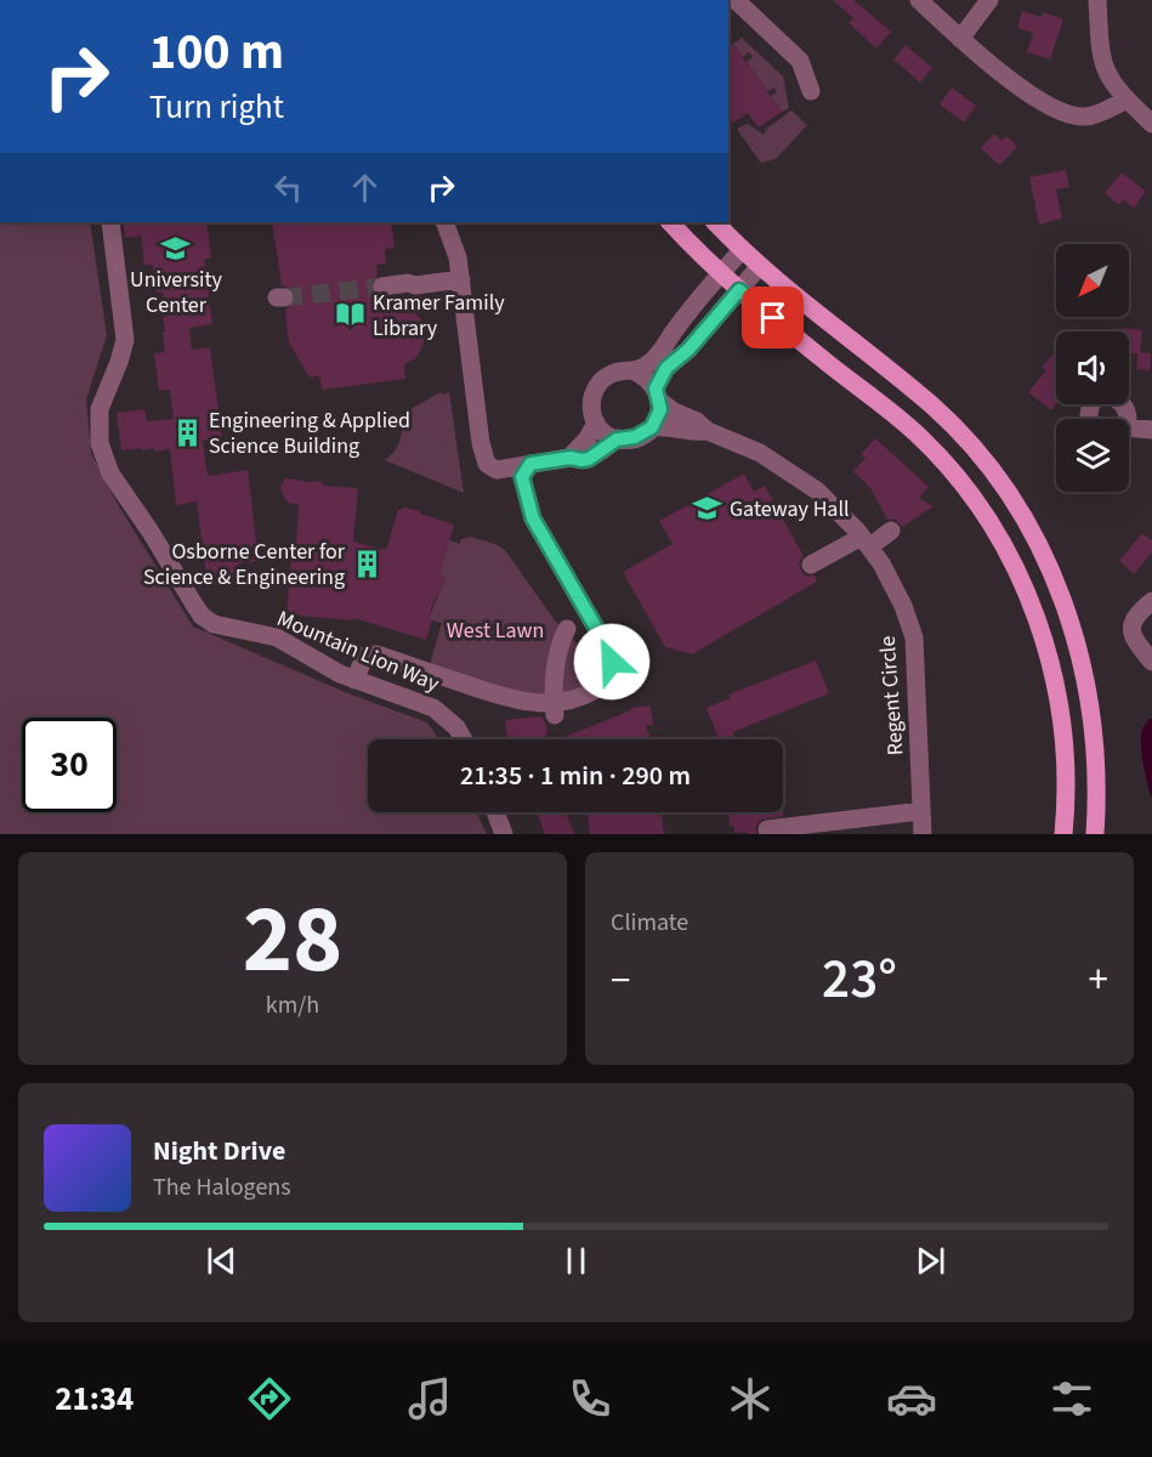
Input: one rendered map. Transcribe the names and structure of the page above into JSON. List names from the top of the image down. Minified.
{"streets":{"street":["Mountain Lion Way","Regent Circle"]},"parks":["West Lawn"],"places":{"school or university":["University Center","Gateway Hall"],"library":["Kramer Family Library"],"building":["Engineering & Applied Science Building","Osborne Center for Science & Engineering"]},"north":"bottom left","page":{"turn":["100 m","Turn right"],"limit":"30","trip":"21:35 · 1 min · 290 m","tile":[["28","km/h"],"Climate"],"heat":["−","23°","+"],"song":["Night Drive","The Halogens"],"tabs":"21:34"}}
